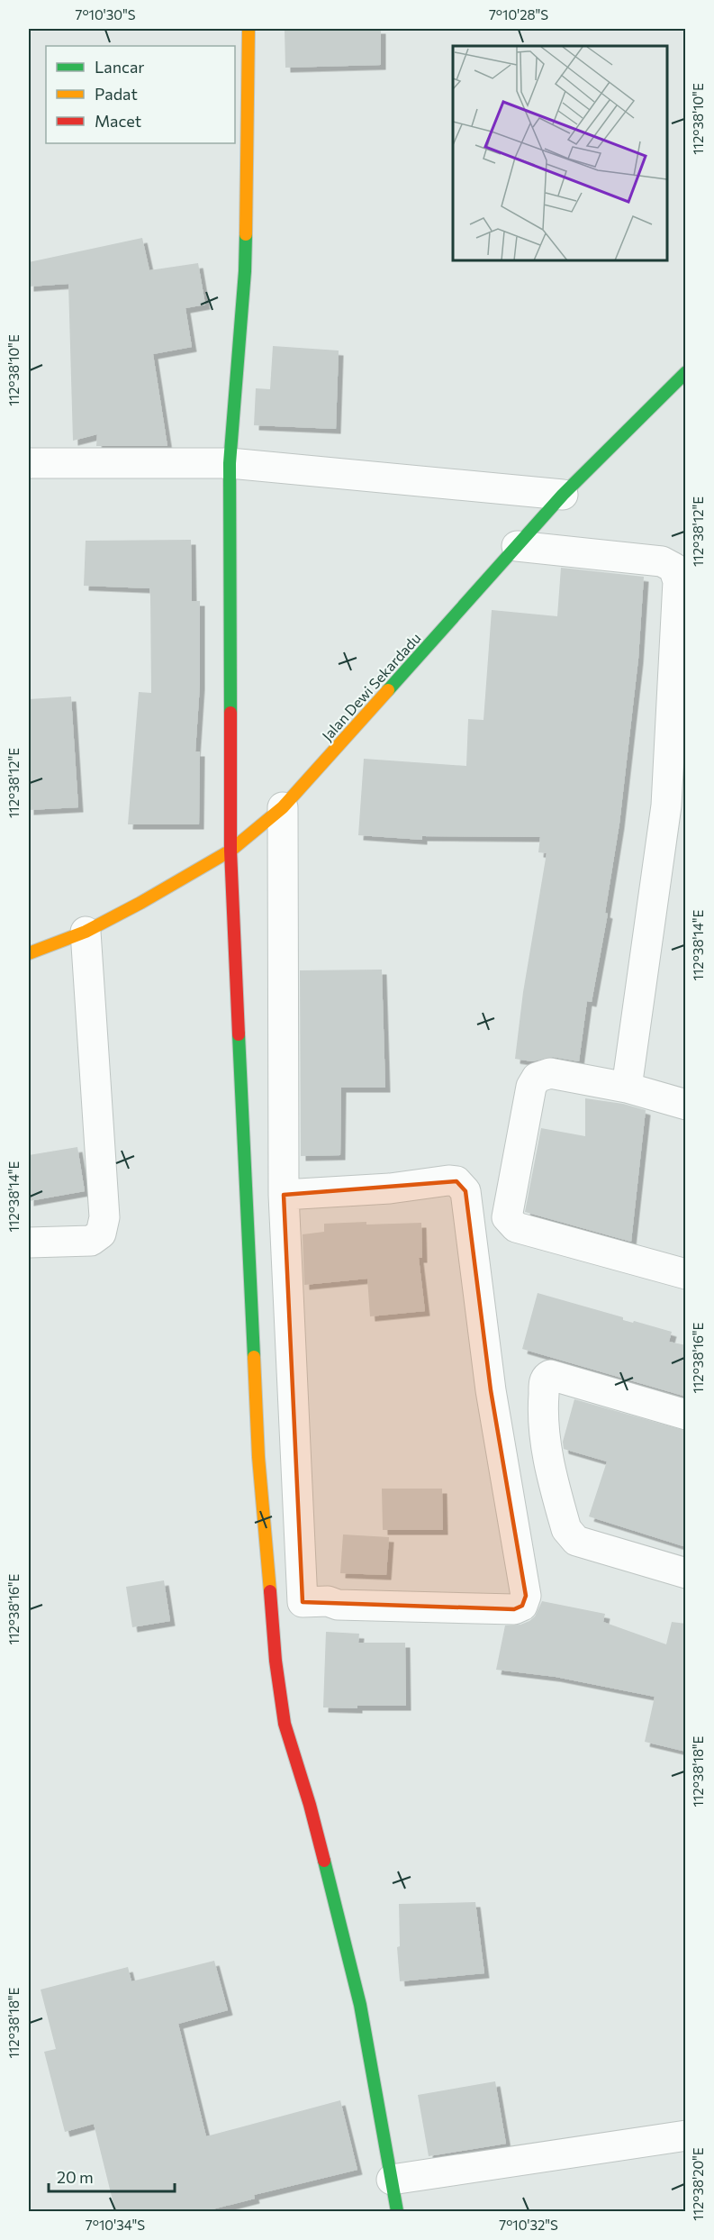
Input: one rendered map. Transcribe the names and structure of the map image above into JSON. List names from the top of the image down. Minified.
{"streets":{"street":["Jalan Dewi Sekardadu"]},"legend":["Lancar","Padat","Macet"],"scale_bar":"20 m","coordinates":["7°10'30\"S","7°10'28\"S","112°38'10\"E","112°38'12\"E","112°38'14\"E","112°38'16\"E","112°38'18\"E","112°38'20\"E","7°10'34\"S","7°10'32\"S"]}
